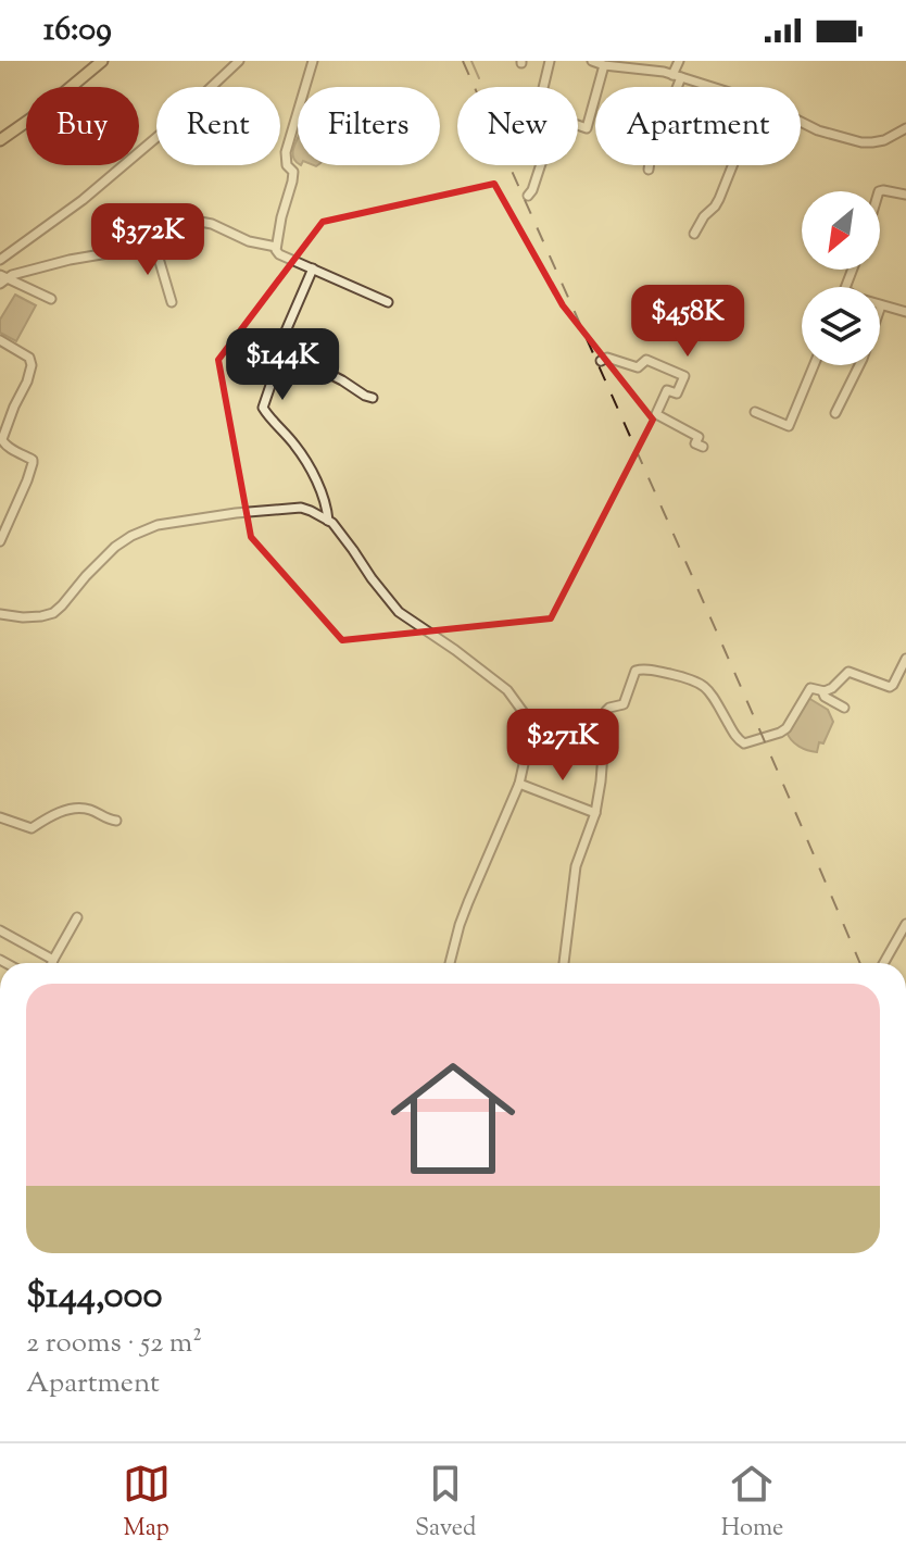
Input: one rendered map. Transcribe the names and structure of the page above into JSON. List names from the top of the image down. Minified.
{"north":"bottom left","page":{"status":"16:09","chip":["Buy","Rent","Filters","New","Apartment"],"price":["$372K","$458K","$144K","$271K"],"list":[{"name":"$144,000","note":"2 rooms · 52 m² · Apartment"}],"tabs":["Map","Saved","Home"]}}
